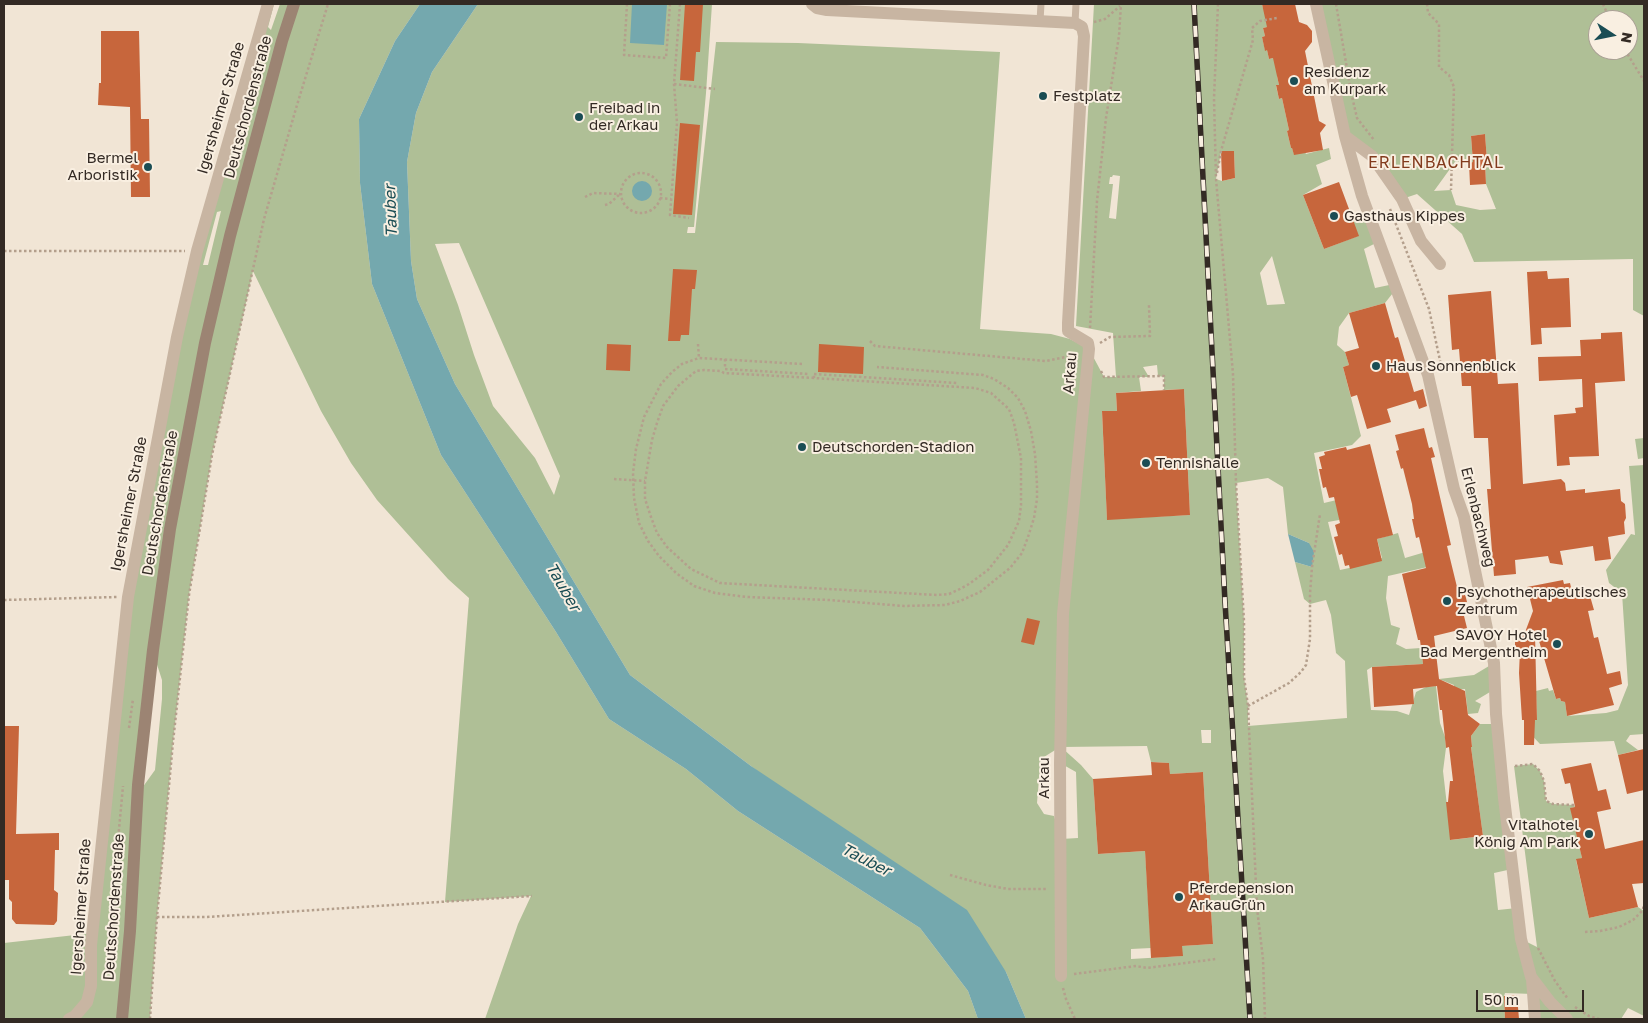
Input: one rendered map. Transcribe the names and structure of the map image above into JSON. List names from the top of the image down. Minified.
{"streets":{"street":["Deutschordenstraße","Igersheimer Straße","Arkau","Erlenbachweg"]},"districts":["ERLENBACHTAL"],"water":["Tauber"],"places":["Residenz am Kurpark","Festplatz","Freibad in der Arkau","Bermel Arboristik","Gasthaus Kippes","Haus Sonnenblick","Deutschorden-Stadion","Tennishalle","Psychotherapeutisches Zentrum","SAVOY Hotel Bad Mergentheim","Vitalhotel König Am Park","Pferdepension ArkauGrün"],"scale_bar":"50 m","north":"right"}
